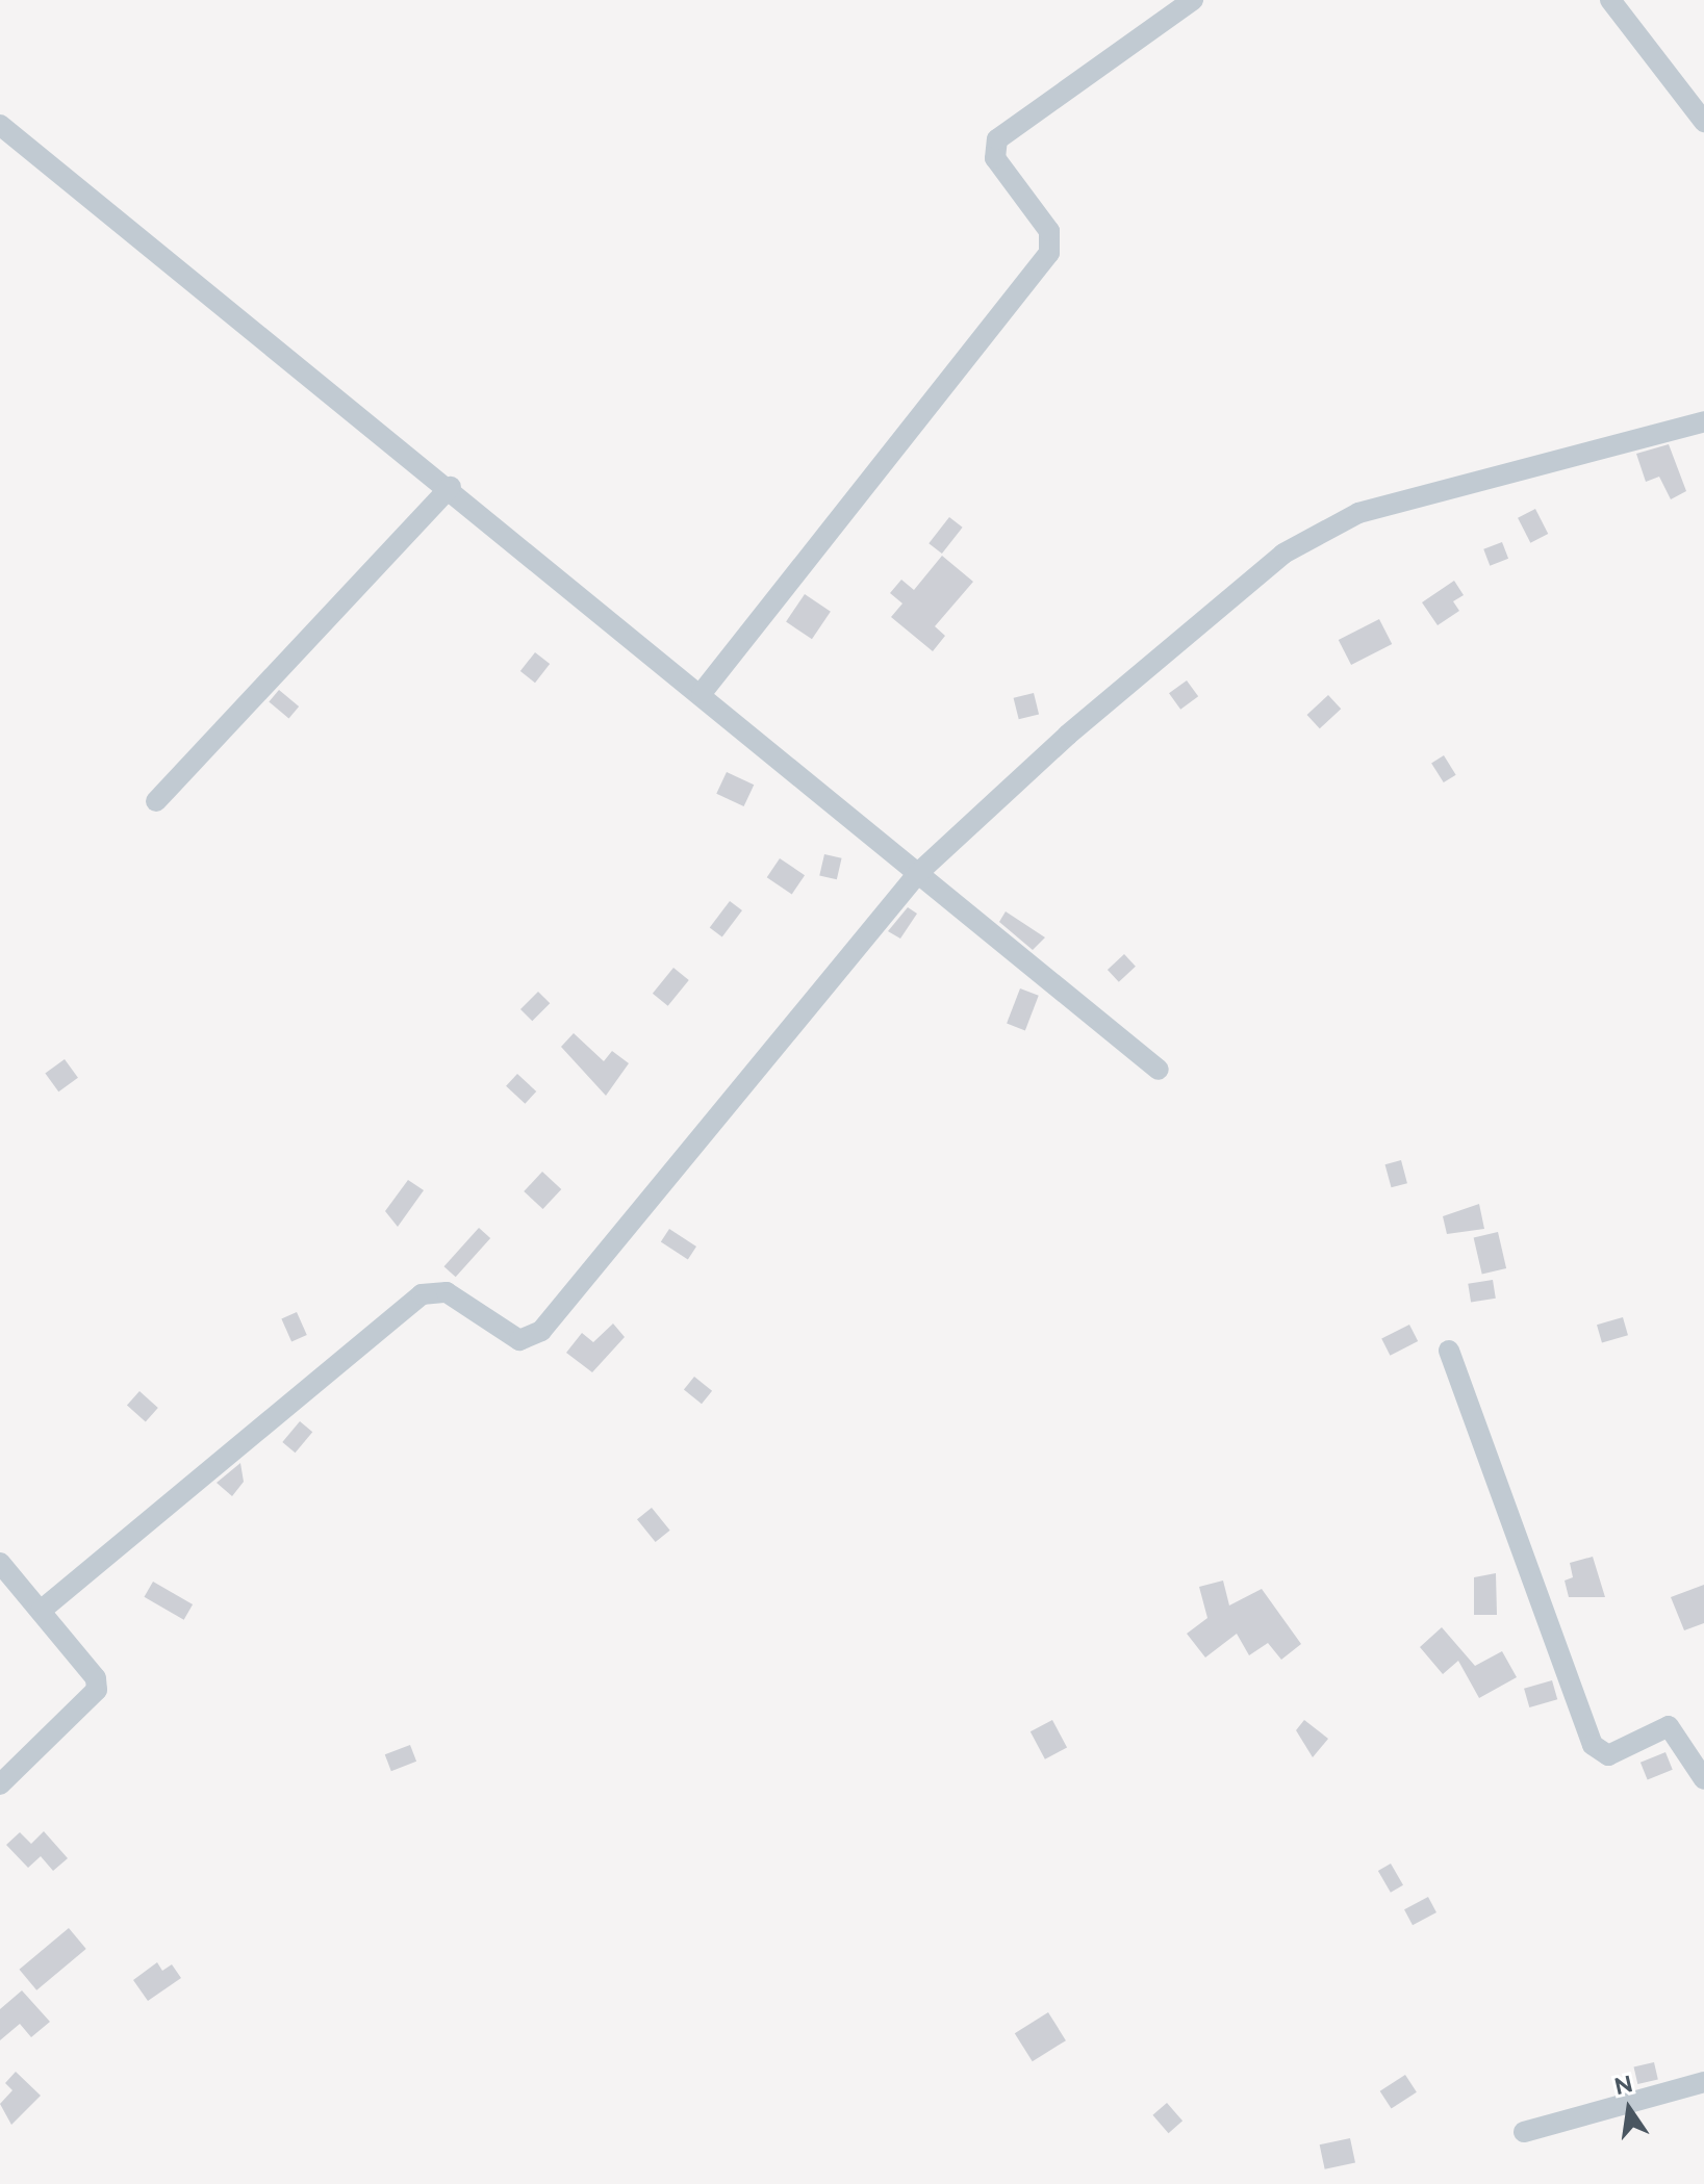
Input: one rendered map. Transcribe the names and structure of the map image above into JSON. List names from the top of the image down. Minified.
{"north":"top"}
